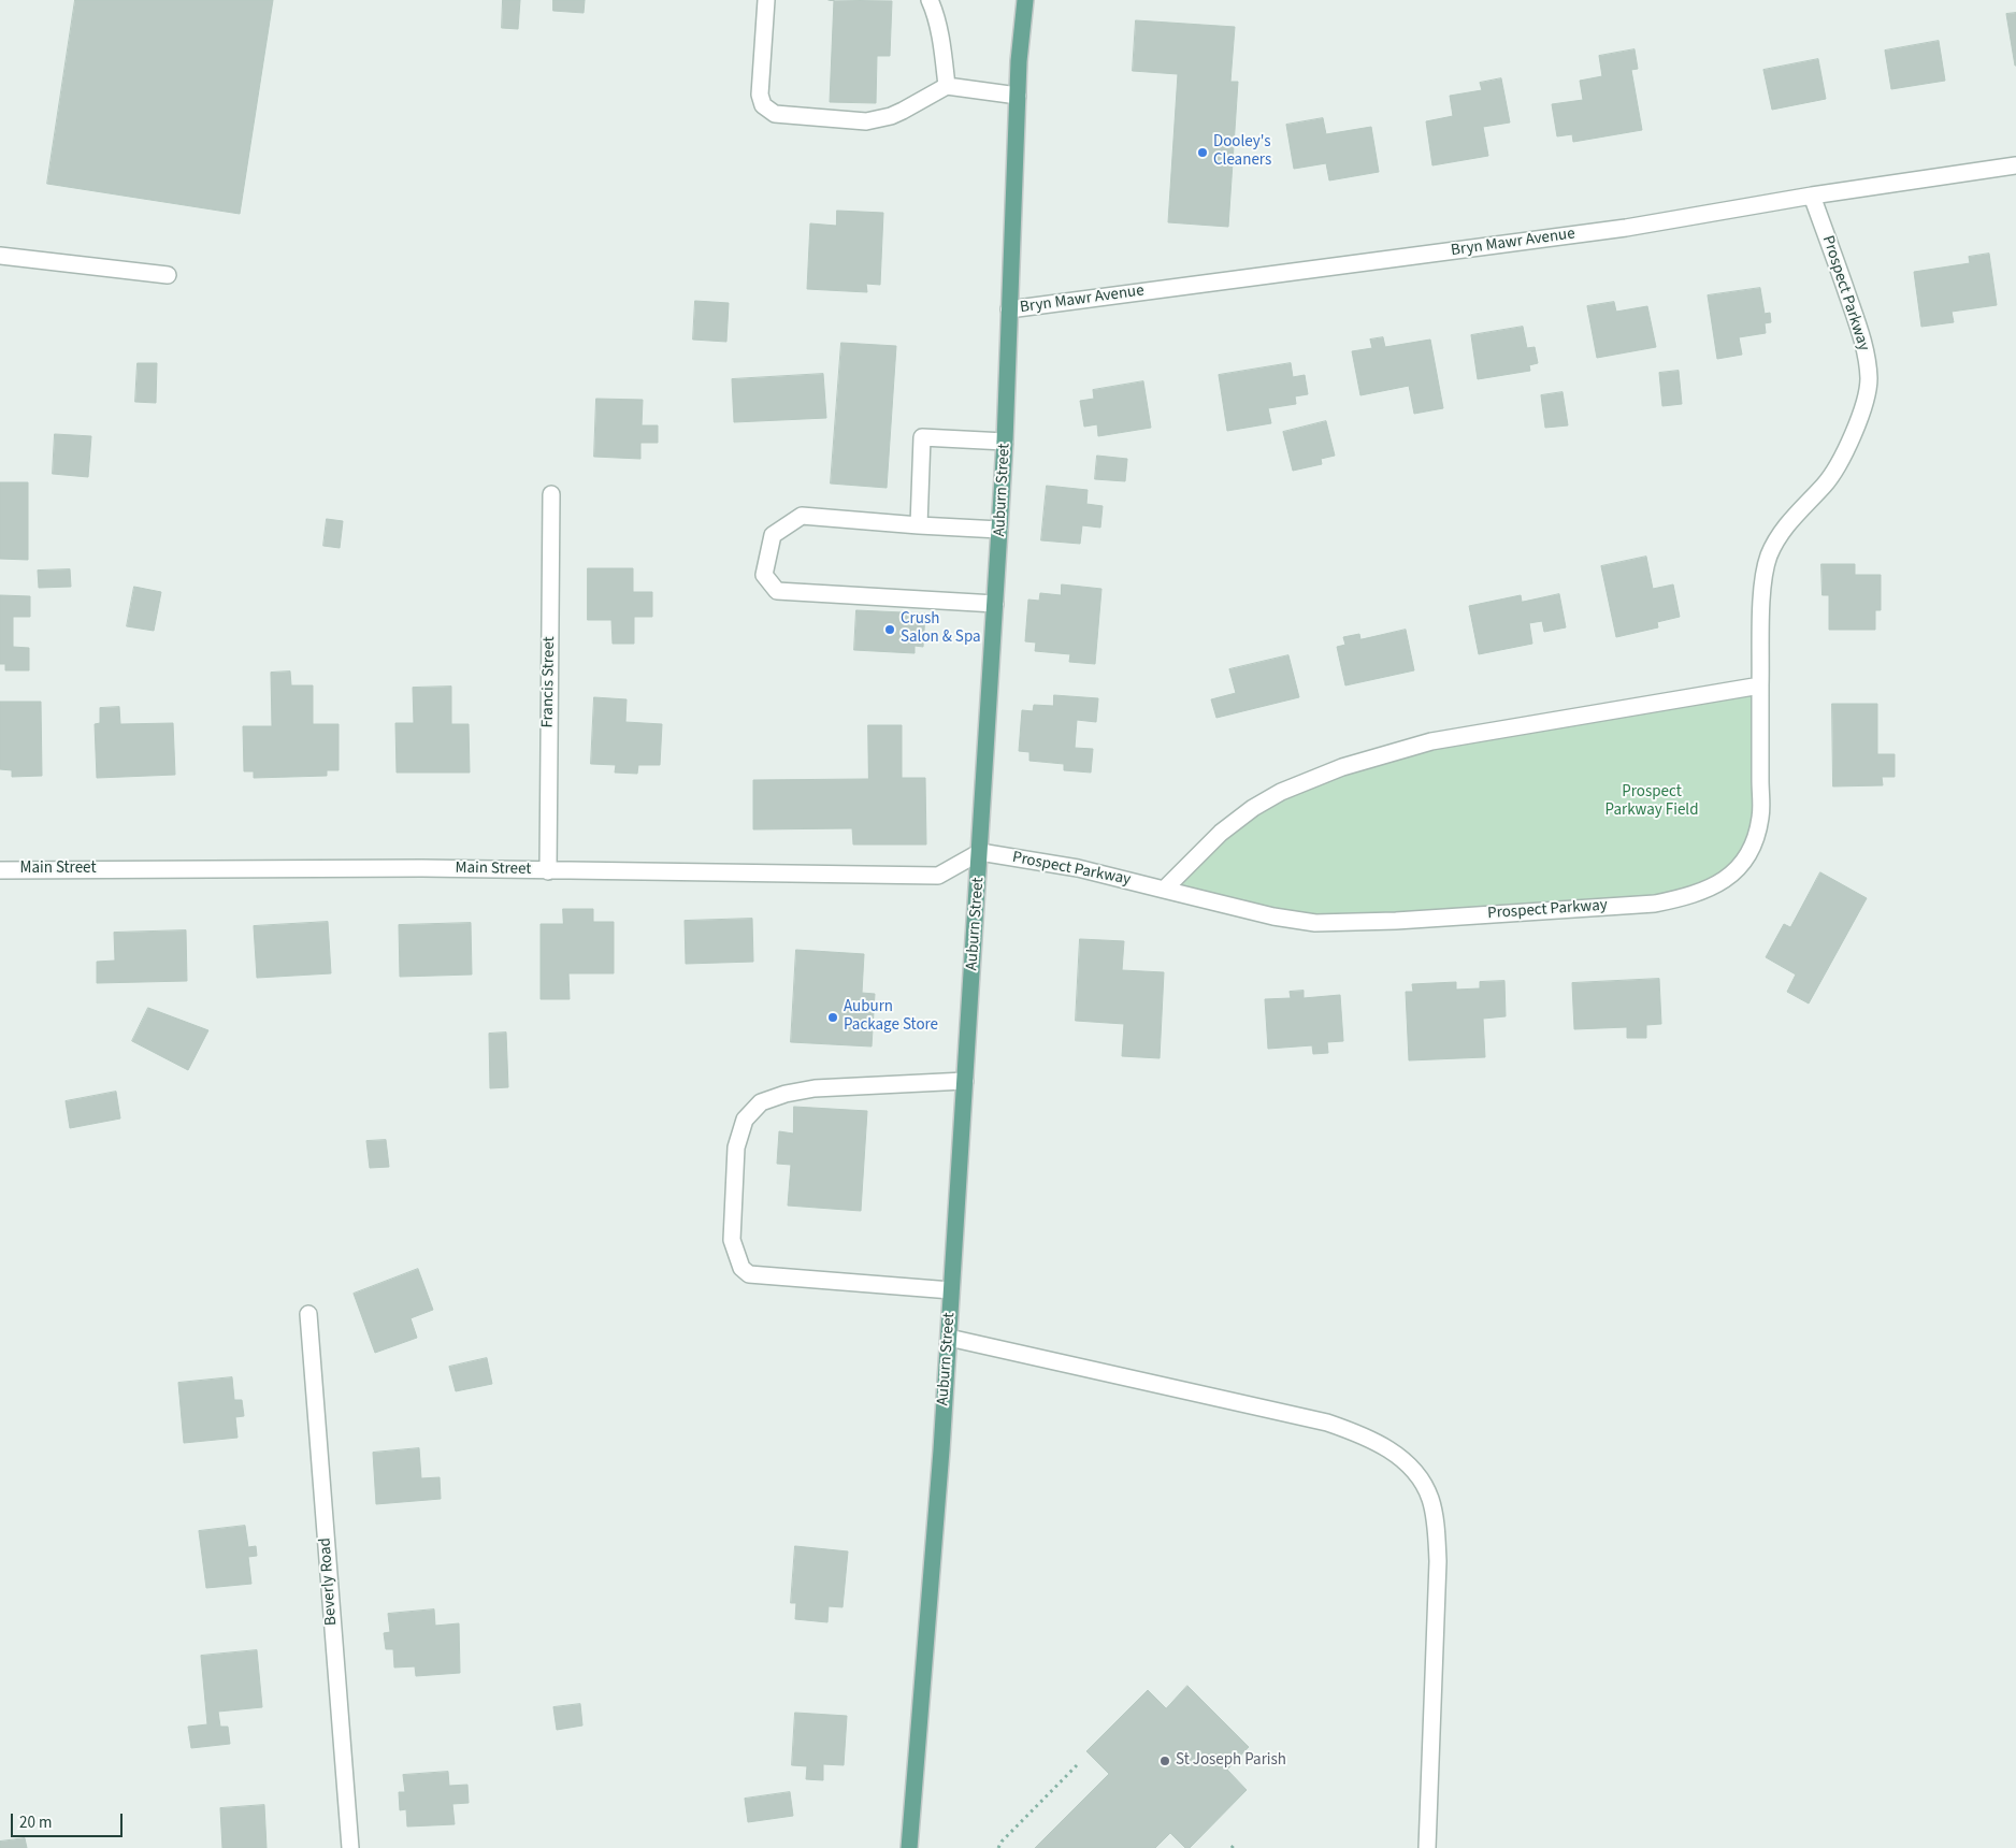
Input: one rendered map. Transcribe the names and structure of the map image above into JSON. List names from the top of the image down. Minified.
{"streets":{"main road":["Auburn Street"],"street":["Bryn Mawr Avenue","Prospect Parkway","Francis Street","Main Street","Beverly Road"]},"crossings":[["Bryn Mawr Avenue","Prospect Parkway"],["Bryn Mawr Avenue","Auburn Street"],["Prospect Parkway","Auburn Street"],["Prospect Parkway","Main Street"],["Auburn Street","Main Street"],["Francis Street","Main Street"]],"parks":["Prospect Parkway Field"],"places":["Dooley's Cleaners","Crush Salon & Spa","Auburn Package Store","St Joseph Parish"],"scale_bar":"20 m"}
